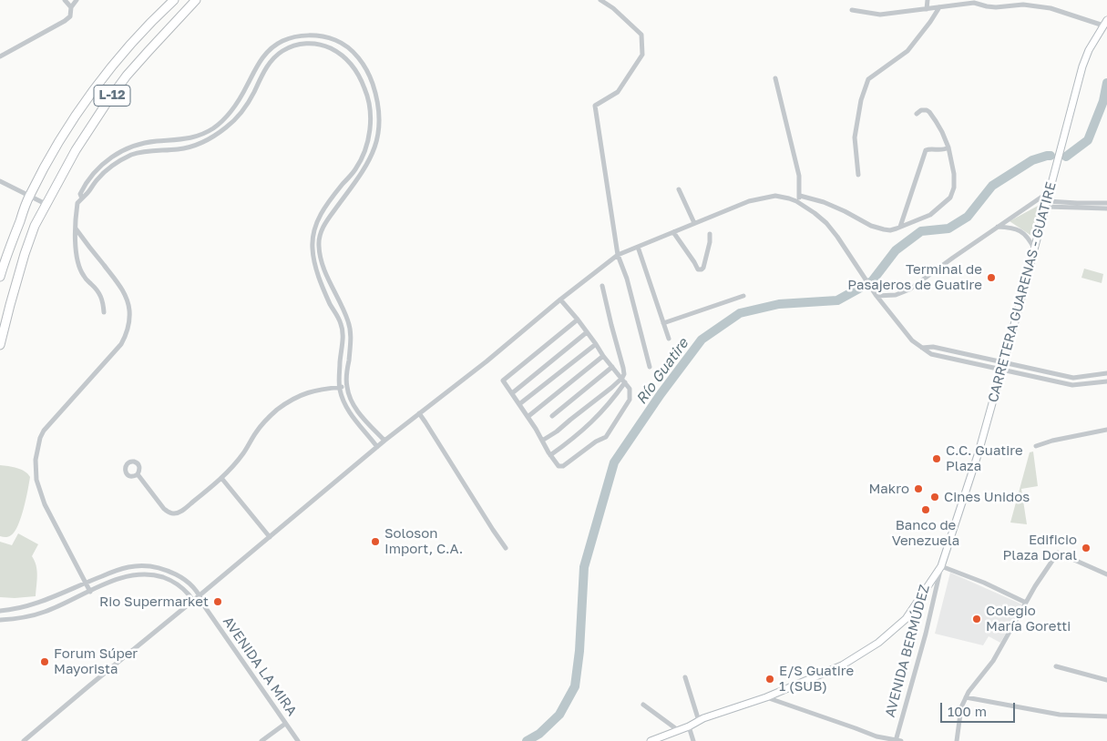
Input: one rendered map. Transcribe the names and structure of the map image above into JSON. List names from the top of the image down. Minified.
{"streets":{"highway":["L-12"],"main road":["CARRETERA GUARENAS - GUATIRE"],"street":["AVENIDA BERMÚDEZ","AVENIDA LA MIRA"]},"crossings":[["CARRETERA GUARENAS - GUATIRE","AVENIDA BERMÚDEZ"]],"water":["Río Guatire"],"places":["Terminal de Pasajeros de Guatire","C.C. Guatire Plaza","Makro","Cines Unidos","Banco de Venezuela","Soloson Import, C.A.","Edificio Plaza Doral","Rio Supermarket","Colegio María Goretti","Forum Súper Mayorista","E/S Guatire 1 (SUB)"],"scale_bar":"100 m"}
